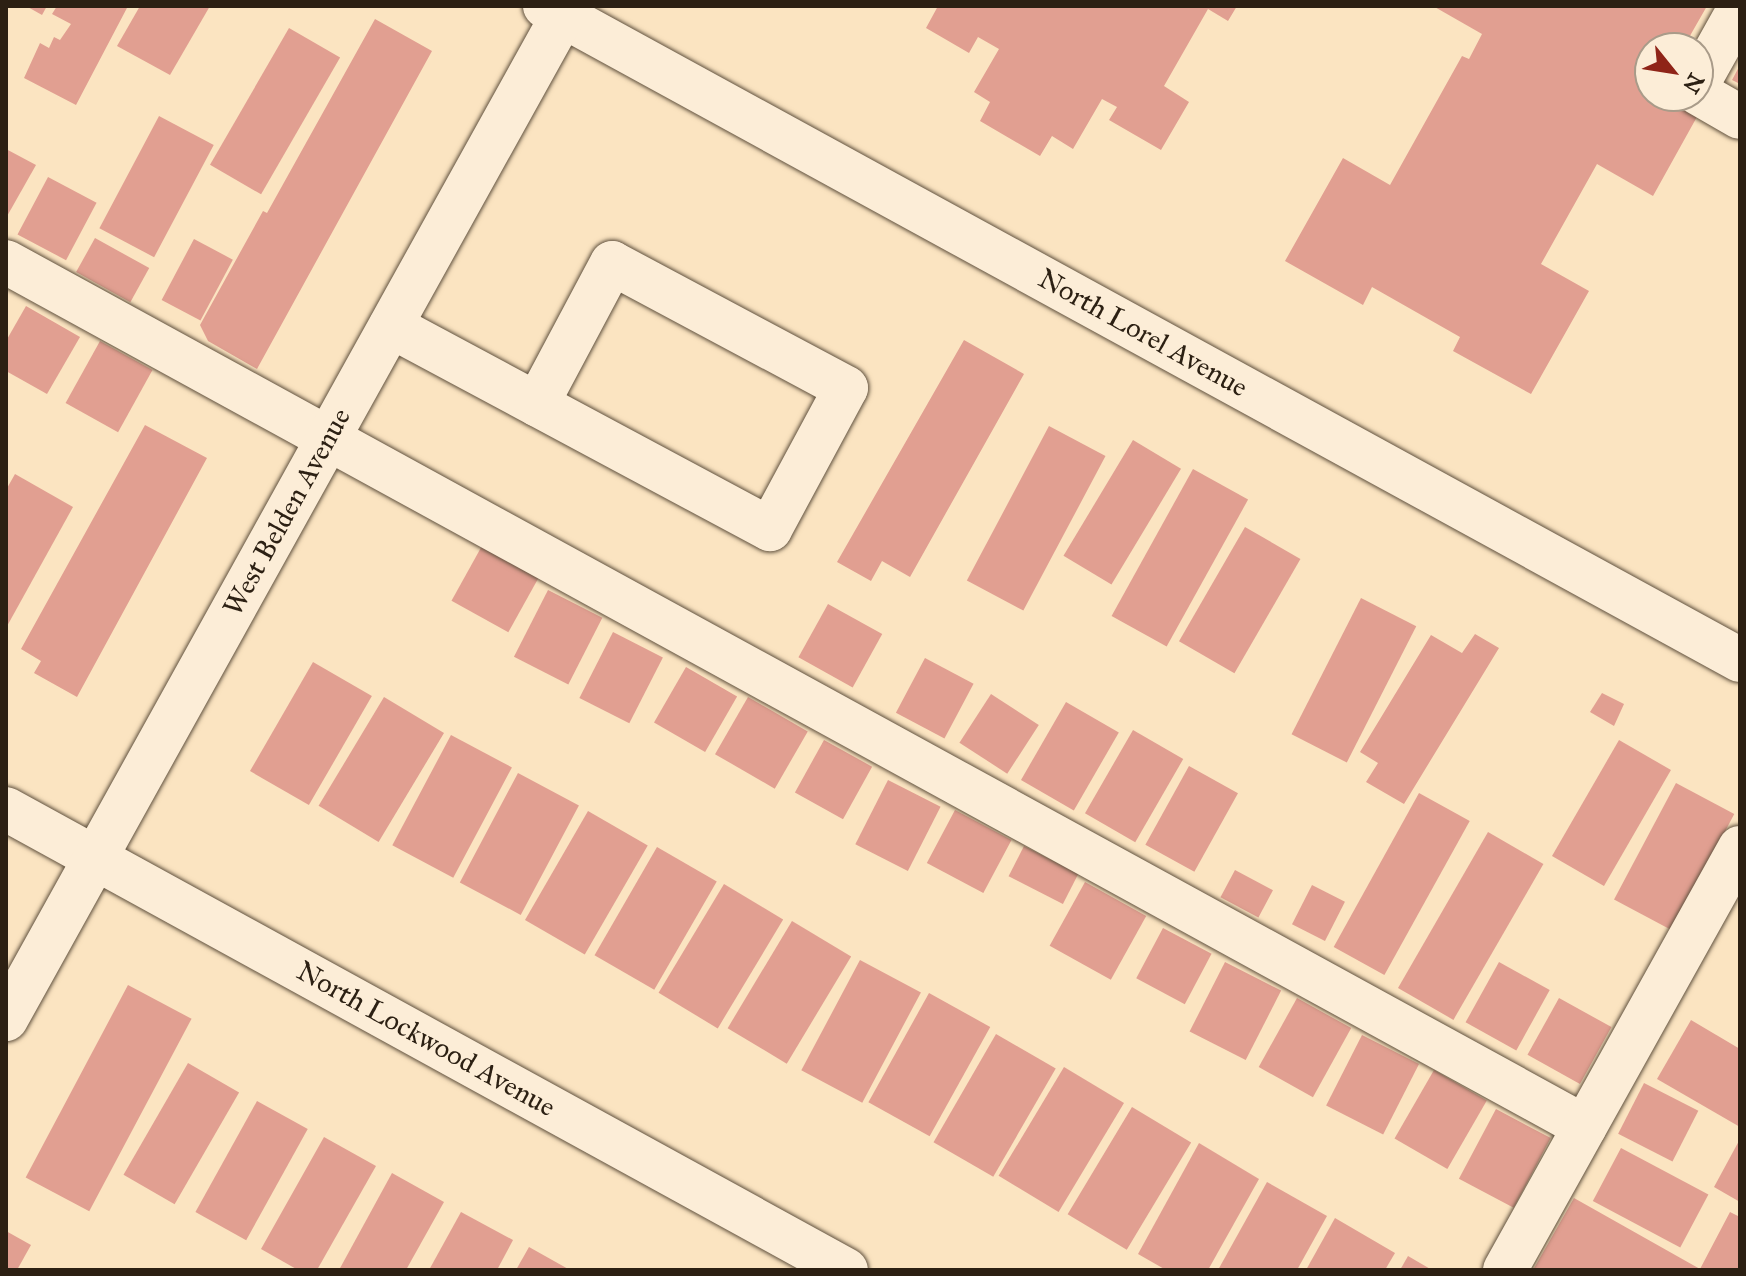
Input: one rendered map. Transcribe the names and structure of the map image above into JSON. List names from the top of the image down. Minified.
{"streets":{"street":["North Lorel Avenue","West Belden Avenue","North Lockwood Avenue"]},"crossings":[["North Lorel Avenue","West Belden Avenue"],["West Belden Avenue","North Lockwood Avenue"]],"north":"bottom right"}
